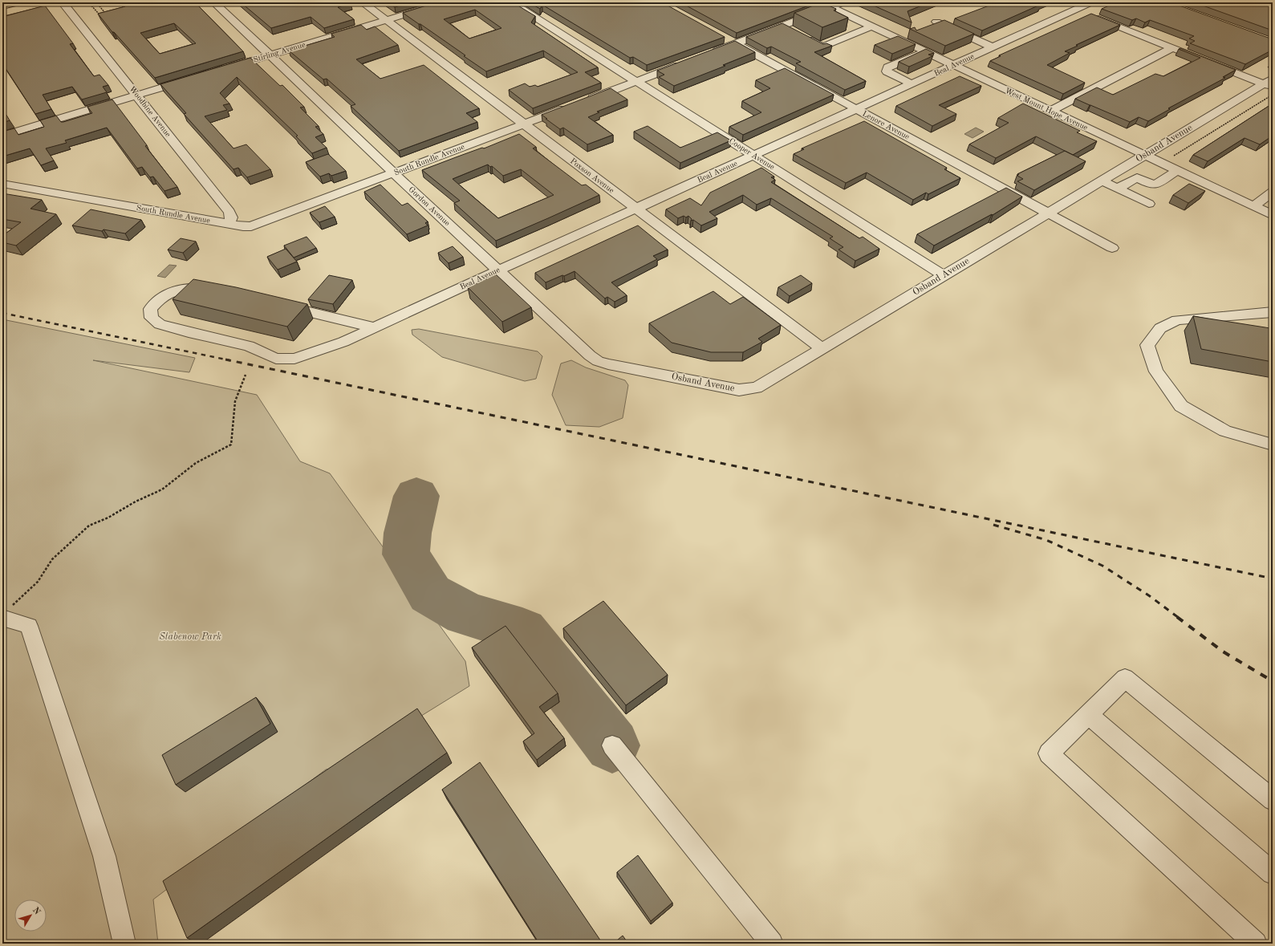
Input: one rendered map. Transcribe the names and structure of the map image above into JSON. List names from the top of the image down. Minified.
{"streets":{"street":["Stirling Avenue","Beal Avenue","West Mount Hope Avenue","Woodbine Avenue","Lenore Avenue","Osband Avenue","Cooper Avenue","South Rundle Avenue","Poxson Avenue","Gordon Avenue"]},"crossings":[["Stirling Avenue","Poxson Avenue"],["Stirling Avenue","Gordon Avenue"],["Beal Avenue","West Mount Hope Avenue"],["Beal Avenue","Lenore Avenue"],["Beal Avenue","Cooper Avenue"],["Beal Avenue","Poxson Avenue"],["Beal Avenue","Gordon Avenue"],["West Mount Hope Avenue","Osband Avenue"],["Woodbine Avenue","South Rundle Avenue"],["Lenore Avenue","Osband Avenue"],["Osband Avenue","Cooper Avenue"],["Osband Avenue","Poxson Avenue"],["Osband Avenue","Gordon Avenue"],["South Rundle Avenue","Poxson Avenue"],["South Rundle Avenue","Gordon Avenue"]],"parks":["Stabenow Park"],"north":"top right"}
